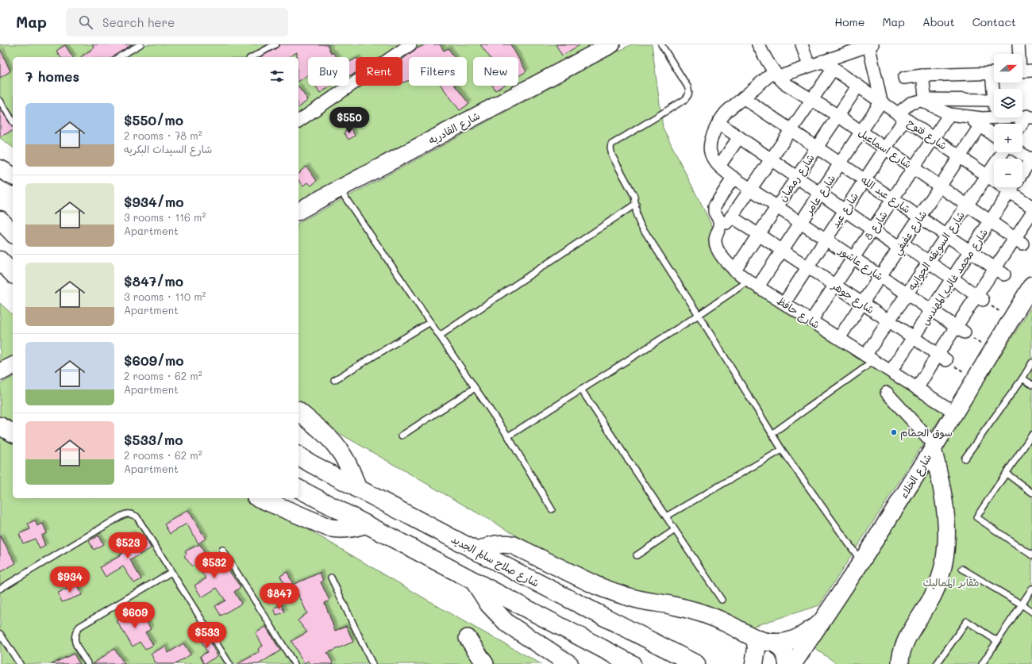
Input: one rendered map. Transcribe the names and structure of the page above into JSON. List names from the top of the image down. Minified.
{"streets":{"highway":["شارع صلاح سالم الجديد"],"street":["شارع القادريه","شارع فتوح","شارع اسماعيل","شارع رمضان","شارع عامر","شارع عبد الله","شارع عيد","شارع 8","شارع عفيفي","شارع السويقه الجوانيه","شارع عاشور","شارع محمد غالب المهندس","شارع جوهر","شارع حافظ","شارع الخلاء"]},"crossings":[["شارع فتوح","شارع رمضان"],["شارع فتوح","شارع عامر"],["شارع فتوح","شارع عيد"],["شارع فتوح","شارع 8"],["شارع فتوح","شارع عفيفي"],["شارع فتوح","شارع السويقه الجوانيه"],["شارع اسماعيل","شارع رمضان"],["شارع اسماعيل","شارع عامر"],["شارع اسماعيل","شارع عيد"],["شارع اسماعيل","شارع 8"],["شارع اسماعيل","شارع عفيفي"],["شارع اسماعيل","شارع السويقه الجوانيه"],["شارع اسماعيل","شارع عاشور"],["شارع اسماعيل","شارع محمد غالب المهندس"],["شارع رمضان","شارع عبد الله"],["شارع رمضان","شارع عاشور"],["شارع رمضان","شارع جوهر"],["شارع رمضان","شارع حافظ"],["شارع عامر","شارع عبد الله"],["شارع عامر","شارع عاشور"],["شارع عامر","شارع جوهر"],["شارع عامر","شارع حافظ"],["شارع عبد الله","شارع عيد"],["شارع عبد الله","شارع 8"],["شارع عبد الله","شارع عفيفي"],["شارع عبد الله","شارع السويقه الجوانيه"],["شارع عبد الله","شارع عاشور"],["شارع عبد الله","شارع محمد غالب المهندس"],["شارع عيد","شارع عاشور"],["شارع عيد","شارع جوهر"],["شارع عيد","شارع حافظ"],["شارع 8","شارع عاشور"],["شارع 8","شارع جوهر"],["شارع 8","شارع حافظ"],["شارع عفيفي","شارع عاشور"],["شارع عفيفي","شارع جوهر"],["شارع عفيفي","شارع حافظ"],["شارع السويقه الجوانيه","شارع عاشور"],["شارع السويقه الجوانيه","شارع جوهر"],["شارع السويقه الجوانيه","شارع حافظ"],["شارع عاشور","شارع محمد غالب المهندس"],["شارع محمد غالب المهندس","شارع جوهر"],["شارع محمد غالب المهندس","شارع حافظ"],["شارع حافظ","شارع الخلاء"]],"parks":["مقابر المماليك"],"places":["سوق الحمام"],"north":"right","page":{"header":"Map","search":"Search here","nav":["Home","Map","About","Contact"],"map_buttons":["+","−"],"chip":["Buy","Rent","Filters","New"],"heading":"7 homes","list":[{"name":"$550/mo","note":"2 rooms · 78 m² · شارع السيدات البكريه"},{"name":"$934/mo","note":"3 rooms · 116 m² · Apartment"},{"name":"$847/mo","note":"3 rooms · 110 m² · Apartment"},{"name":"$609/mo","note":"2 rooms · 62 m² · Apartment"},{"name":"$533/mo","note":"2 rooms · 62 m² · Apartment"}],"price":["$550","$523","$532","$934","$847","$609","$533"]}}
